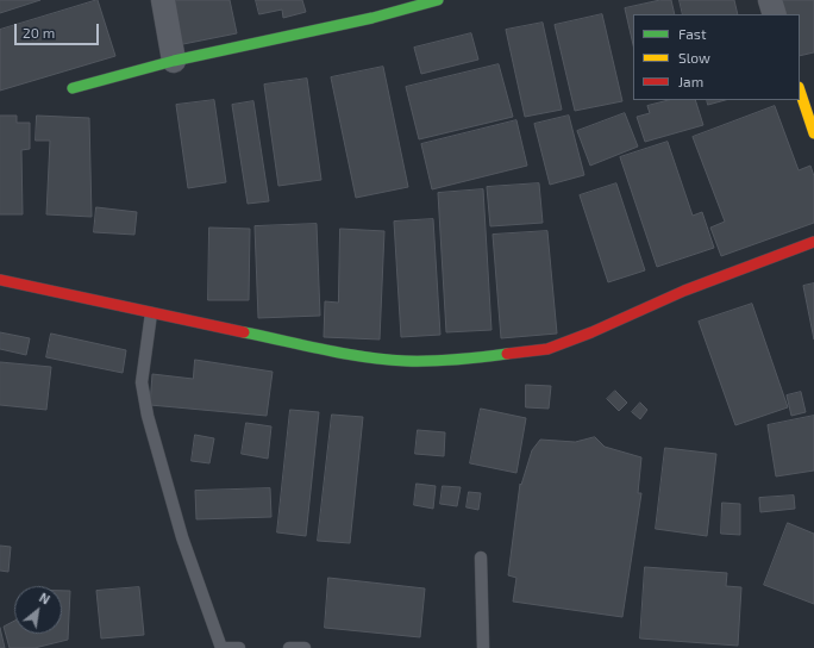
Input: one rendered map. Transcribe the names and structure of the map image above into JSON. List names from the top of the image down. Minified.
{"legend":["Fast","Slow","Jam"],"scale_bar":"20 m","north":"top right"}
